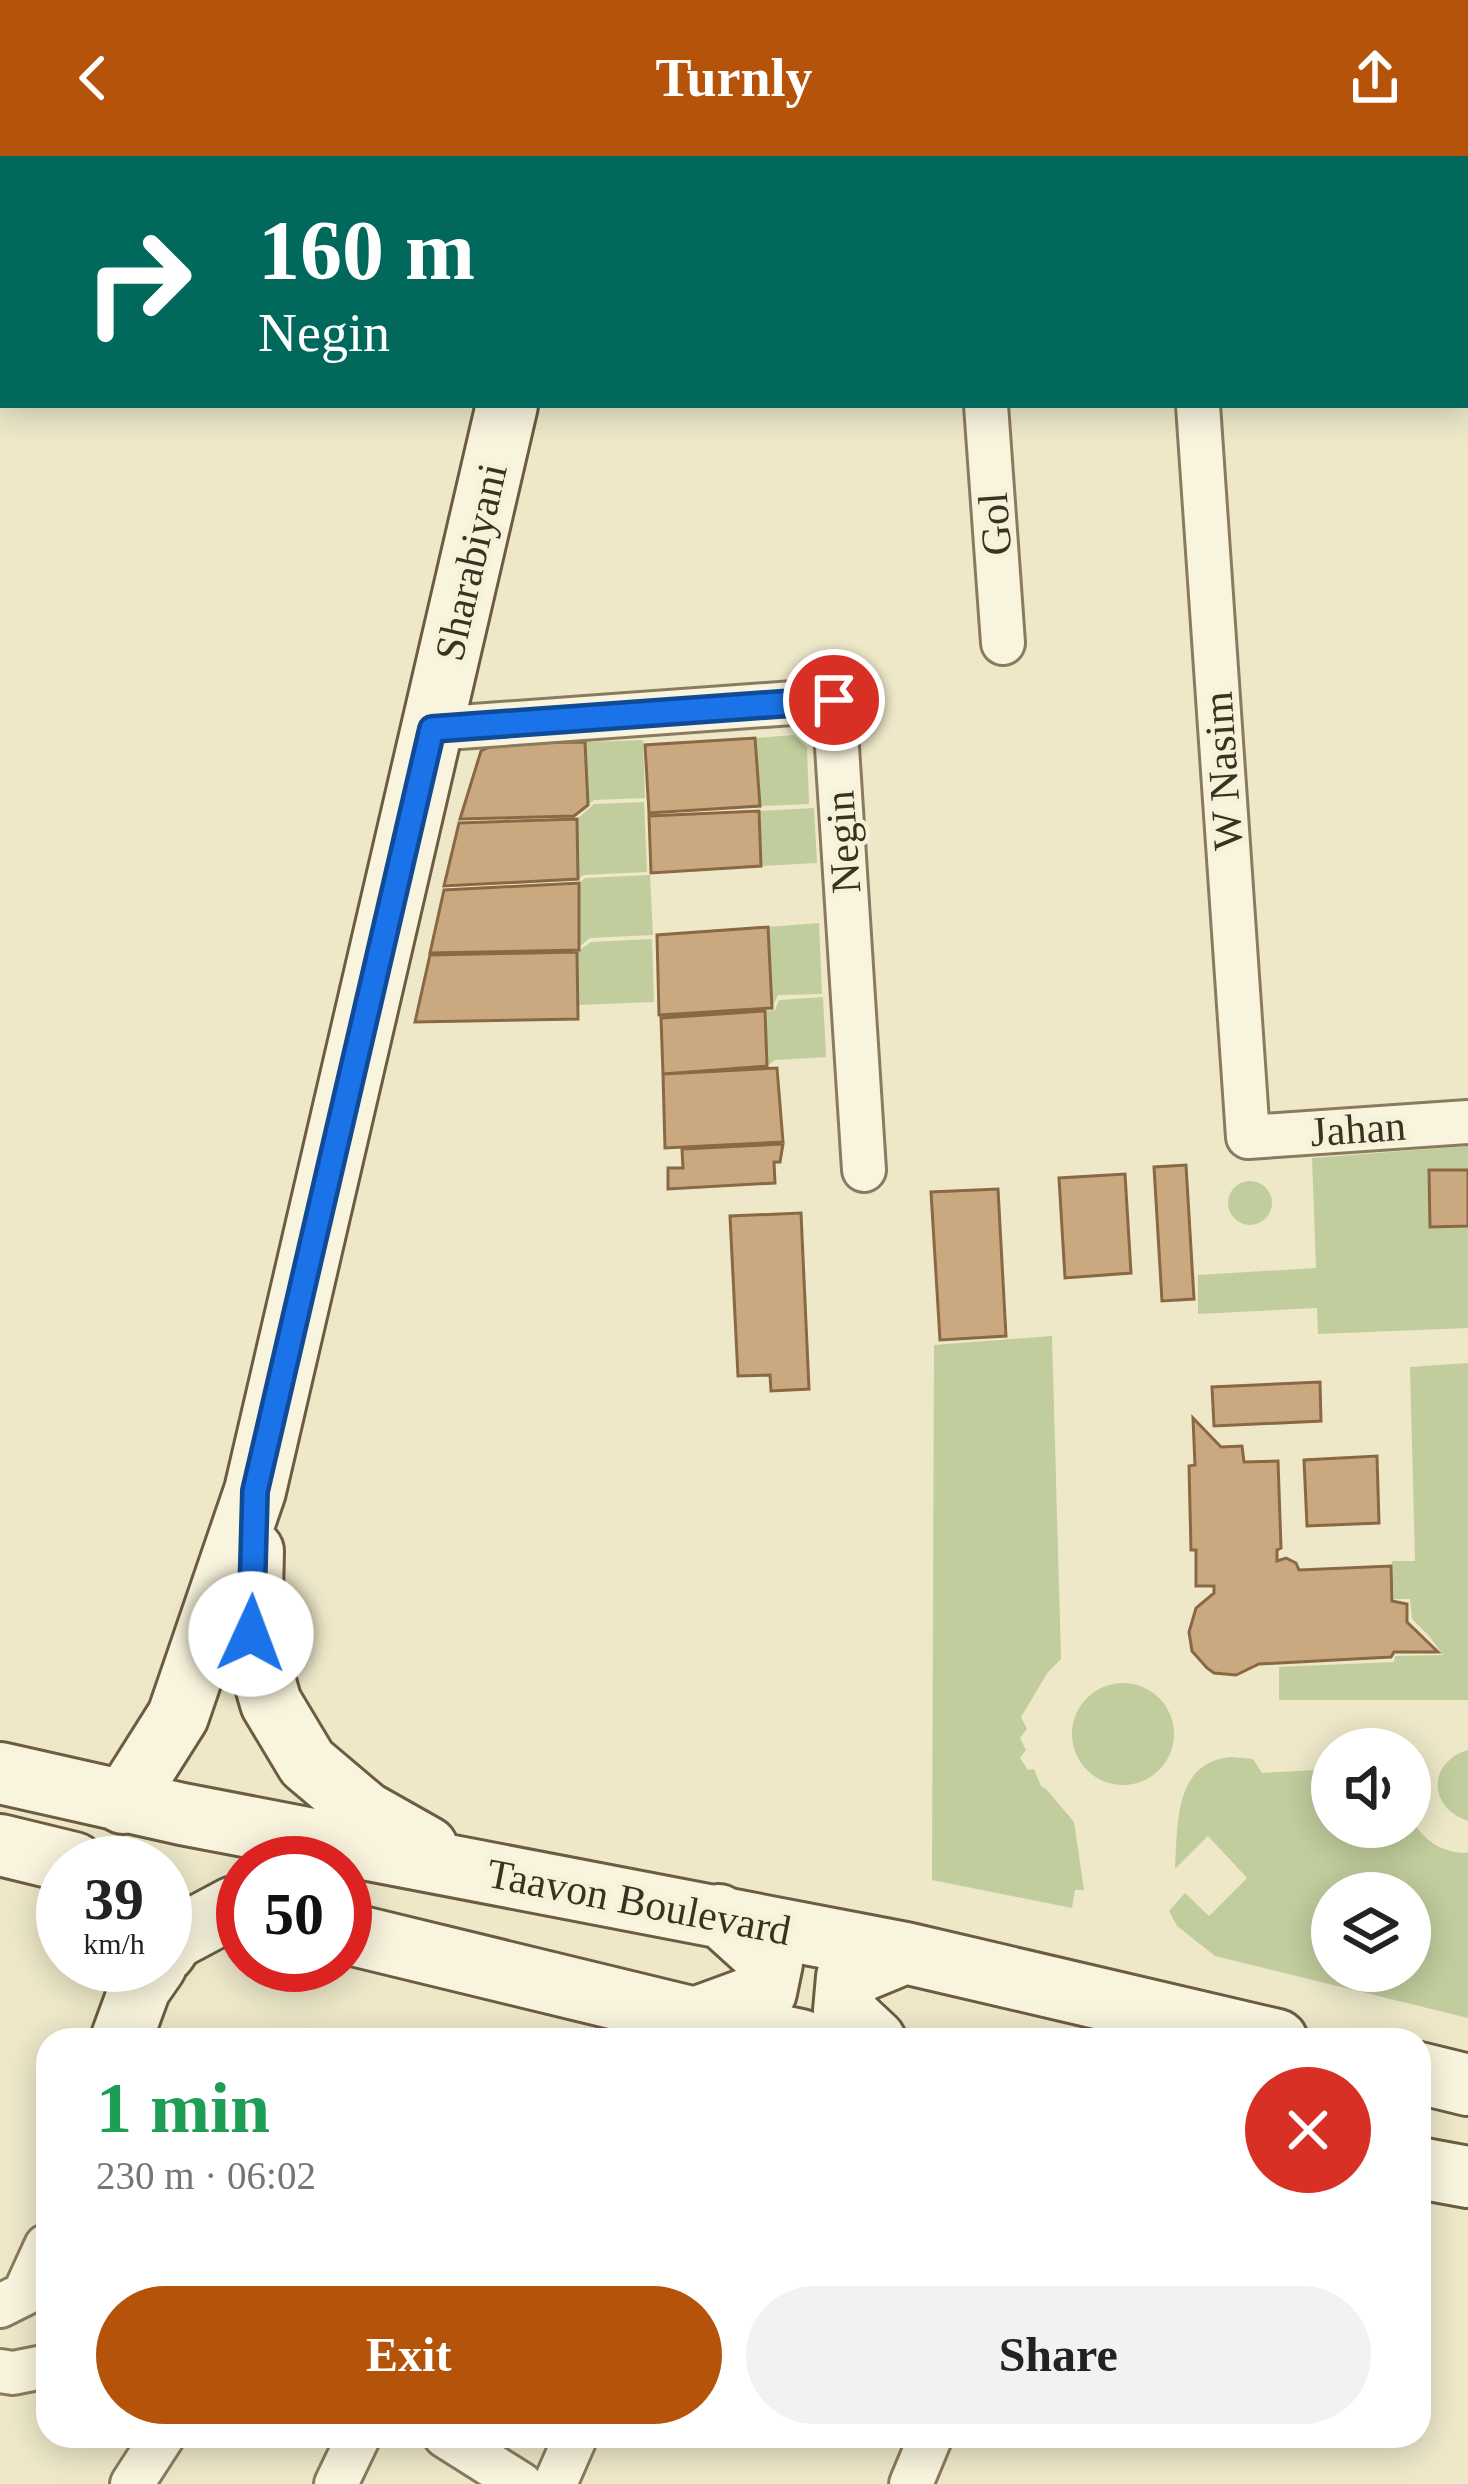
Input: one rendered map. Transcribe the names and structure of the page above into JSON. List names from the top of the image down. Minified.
{"streets":{"main road":["Sharabiyani","Taavon Boulevard"],"street":["Gol","W Nasim","Negin","Jahan"]},"crossings":[["Sharabiyani","Negin"],["Sharabiyani","Taavon Boulevard"],["W Nasim","Jahan"]],"page":{"header":"Turnly","turn":["160 m","Negin"],"speed":"39 km/h","limit":"50","heading":["1 min","230 m · 06:02"],"buttons":["Exit","Share"]}}
